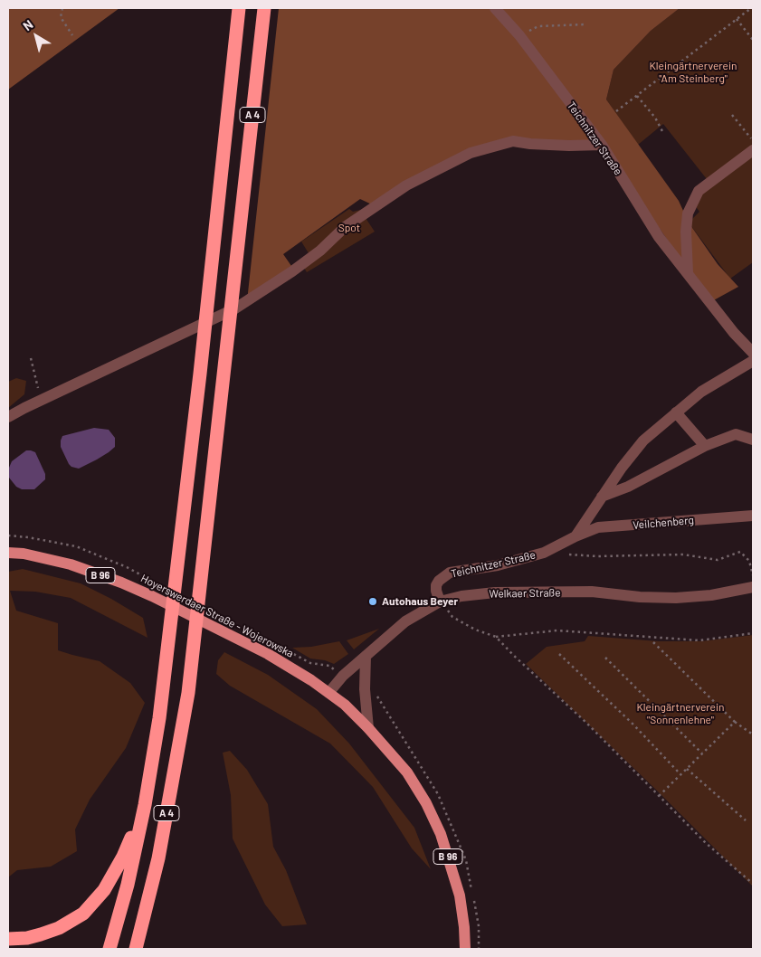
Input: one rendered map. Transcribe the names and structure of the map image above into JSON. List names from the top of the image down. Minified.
{"streets":{"highway":["A 4"],"main road":["B 96","Hoyerswerdaer Straße - Wojerowska"],"street":["Teichnitzer Straße","Veilchenberg","Welkaer Straße"]},"crossings":[["Teichnitzer Straße","Veilchenberg"],["Teichnitzer Straße","Welkaer Straße"],["Welkaer Straße","Hoyerswerdaer Straße - Wojerowska"]],"parks":["Kleingärtnerverein \"Am Steinberg\"","Spot","Kleingärtnerverein \"Sonnenlehne\""],"places":["Autohaus Beyer"],"north":"top left"}
